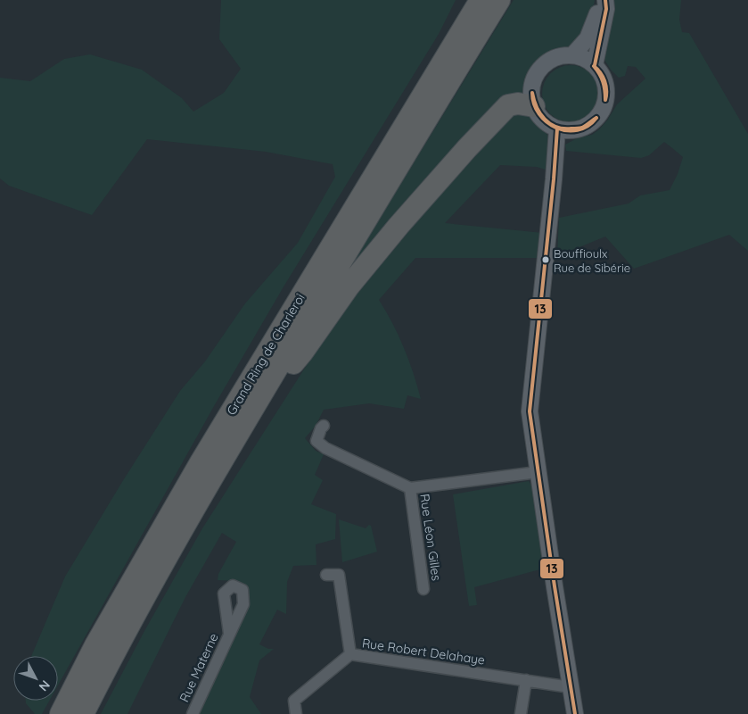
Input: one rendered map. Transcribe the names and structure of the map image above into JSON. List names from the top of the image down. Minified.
{"streets":{"highway":["Grand Ring de Charleroi"],"street":["Rue Léon Gilles","Rue Robert Delahaye","Rue Materne"]},"places":["Bouffioulx Rue de Sibérie"],"lines":["transit line 13"],"north":"bottom right"}
